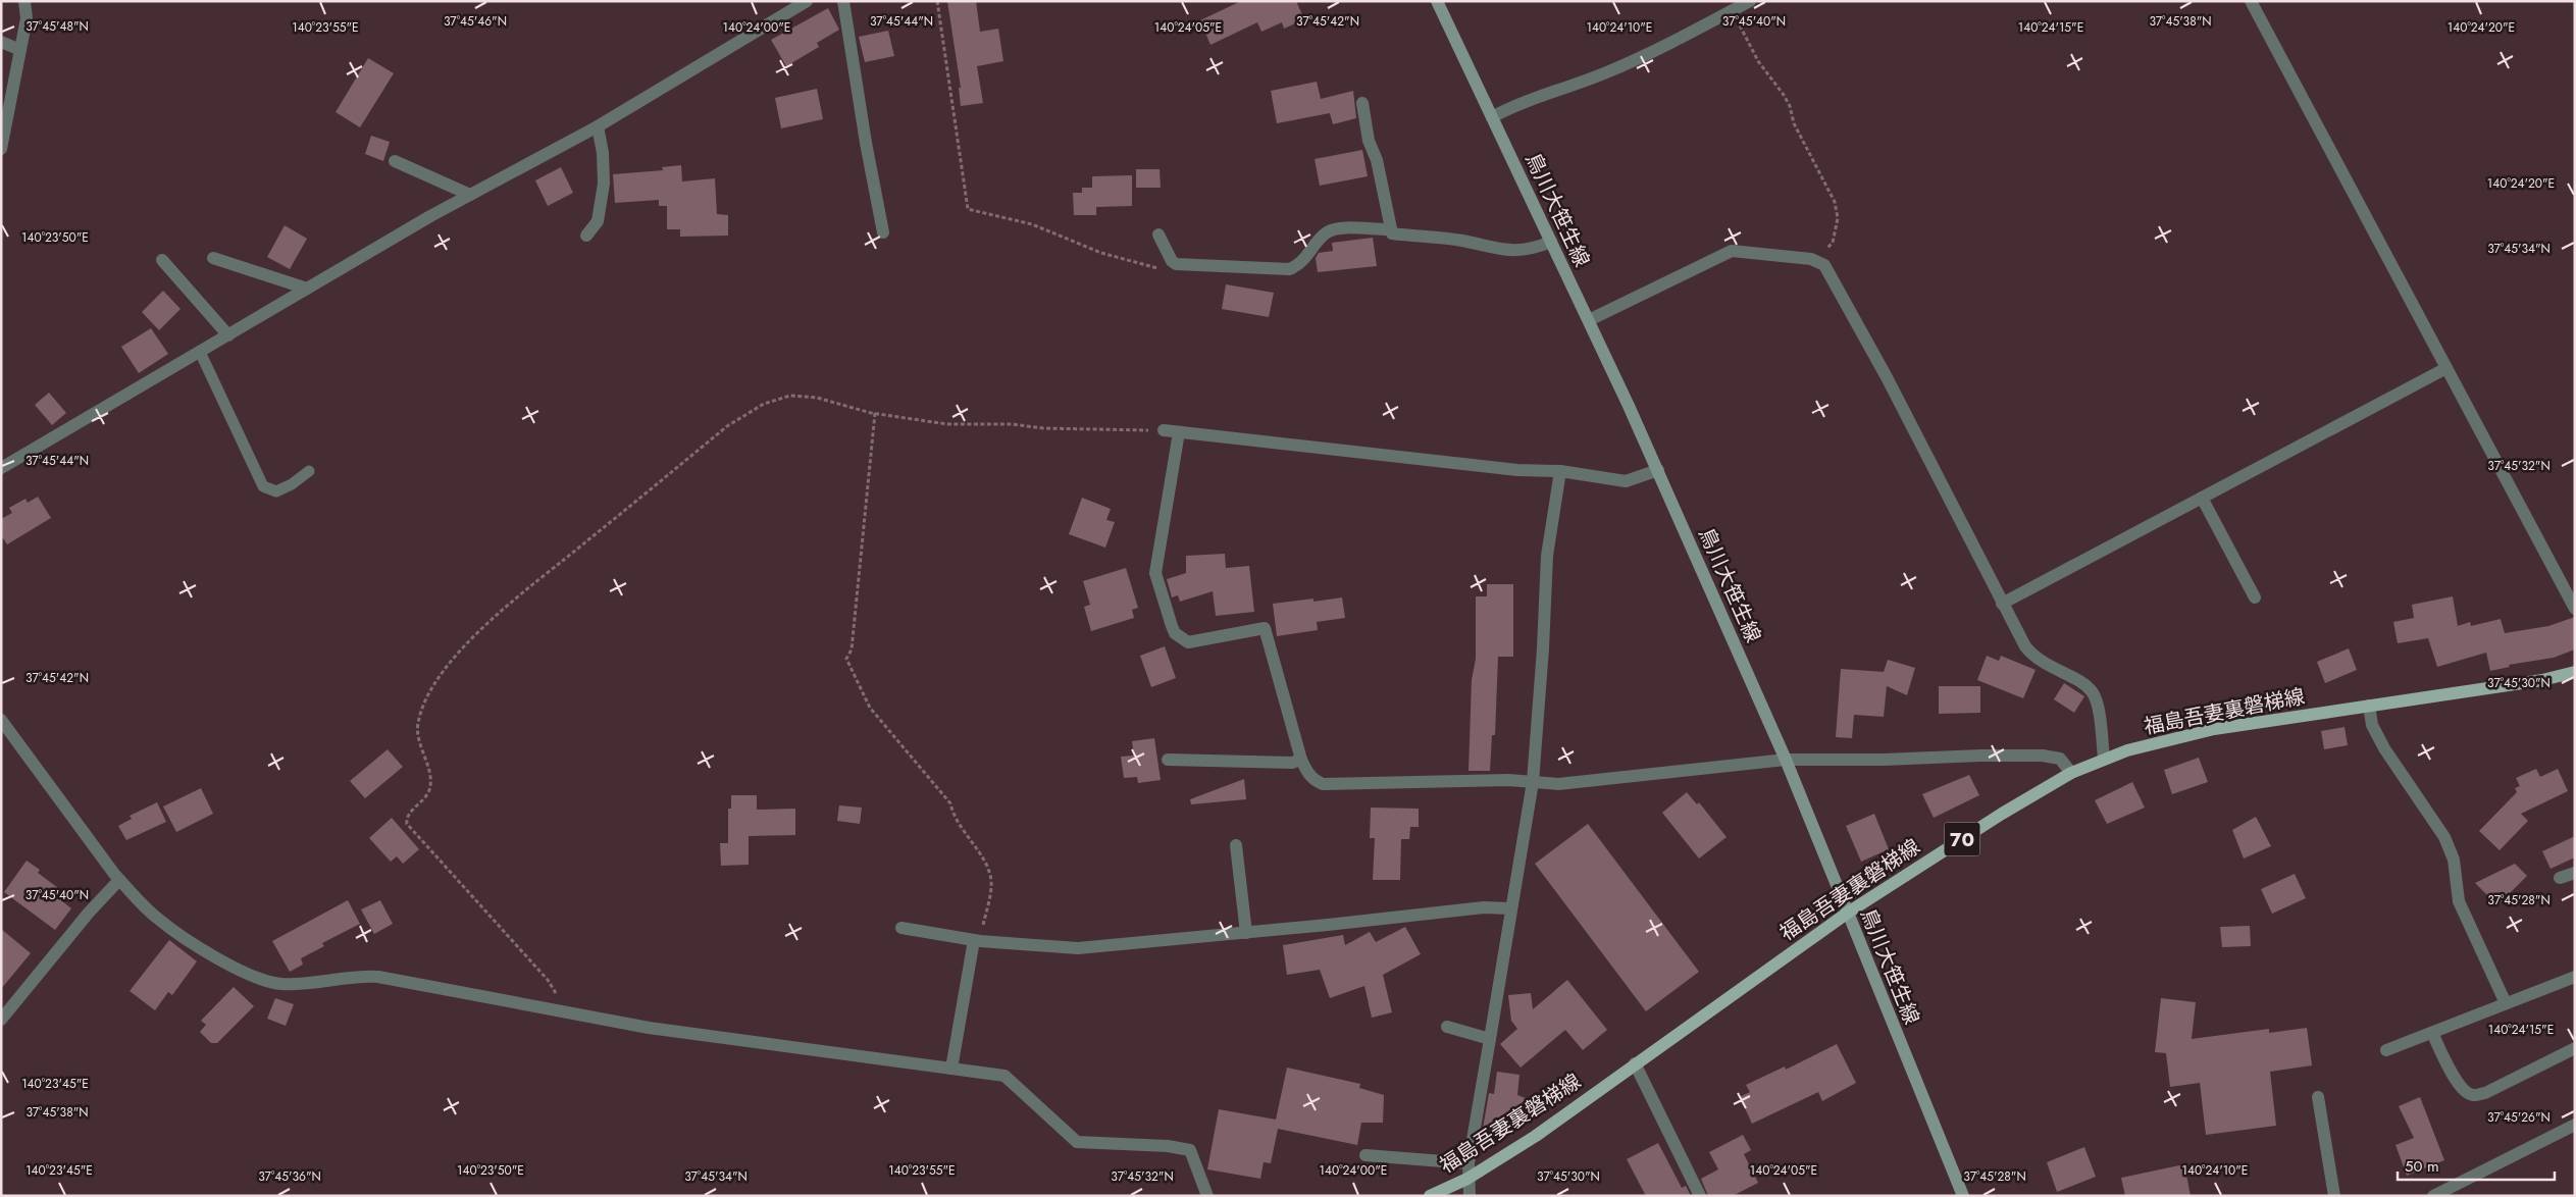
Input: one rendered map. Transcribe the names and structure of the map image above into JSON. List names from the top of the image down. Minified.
{"streets":{"main road":["福島吾妻裏磐梯線","70"],"street":["鳥川大笹生線"]},"crossings":[["鳥川大笹生線","福島吾妻裏磐梯線"]],"scale_bar":"50 m","coordinates":["37°45'46\"N","37°45'44\"N","37°45'42\"N","37°45'40\"N","37°45'38\"N","37°45'48\"N","140°23'55\"E","140°24'00\"E","140°24'05\"E","140°24'10\"E","140°24'15\"E","140°24'20\"E","140°23'50\"E","37°45'34\"N","37°45'32\"N","37°45'30\"N","37°45'28\"N","140°23'45\"E","37°45'26\"N","37°45'36\"N"]}
